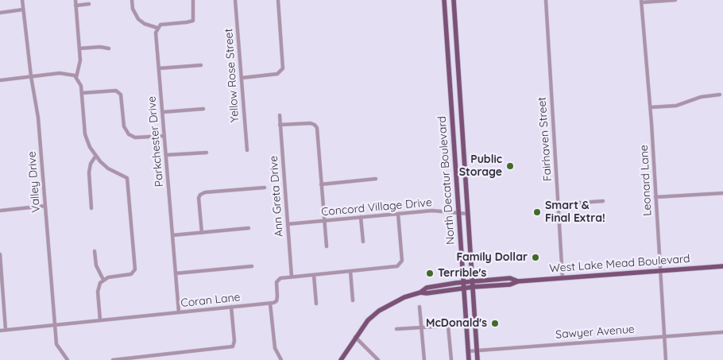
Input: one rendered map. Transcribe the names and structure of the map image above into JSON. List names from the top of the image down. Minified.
{"streets":{"main road":["North Decatur Boulevard","West Lake Mead Boulevard"],"street":["Yellow Rose Street","Fairhaven Street","Parkchester Drive","Leonard Lane","Valley Drive","Ann Greta Drive","Concord Village Drive","Coran Lane","Sawyer Avenue"]},"crossings":[["Fairhaven Street","West Lake Mead Boulevard"],["Parkchester Drive","Coran Lane"],["North Decatur Boulevard","Concord Village Drive"],["North Decatur Boulevard","West Lake Mead Boulevard"],["North Decatur Boulevard","Sawyer Avenue"],["Leonard Lane","West Lake Mead Boulevard"],["Leonard Lane","Sawyer Avenue"],["Valley Drive","Coran Lane"],["Ann Greta Drive","Concord Village Drive"]],"places":["Public Storage","Smart & Final Extra!","Family Dollar","Terrible's","McDonald's"]}
